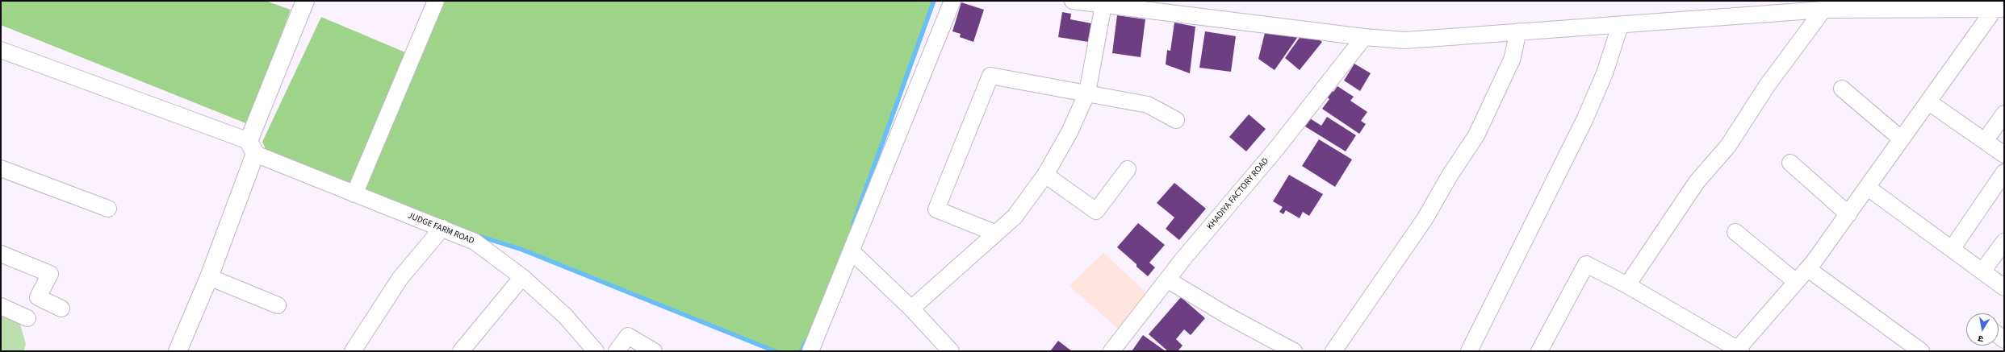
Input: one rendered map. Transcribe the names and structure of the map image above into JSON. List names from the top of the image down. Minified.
{"streets":{"street":["KHADIYA FACTORY ROAD","JUDGE FARM ROAD"]},"north":"bottom"}
